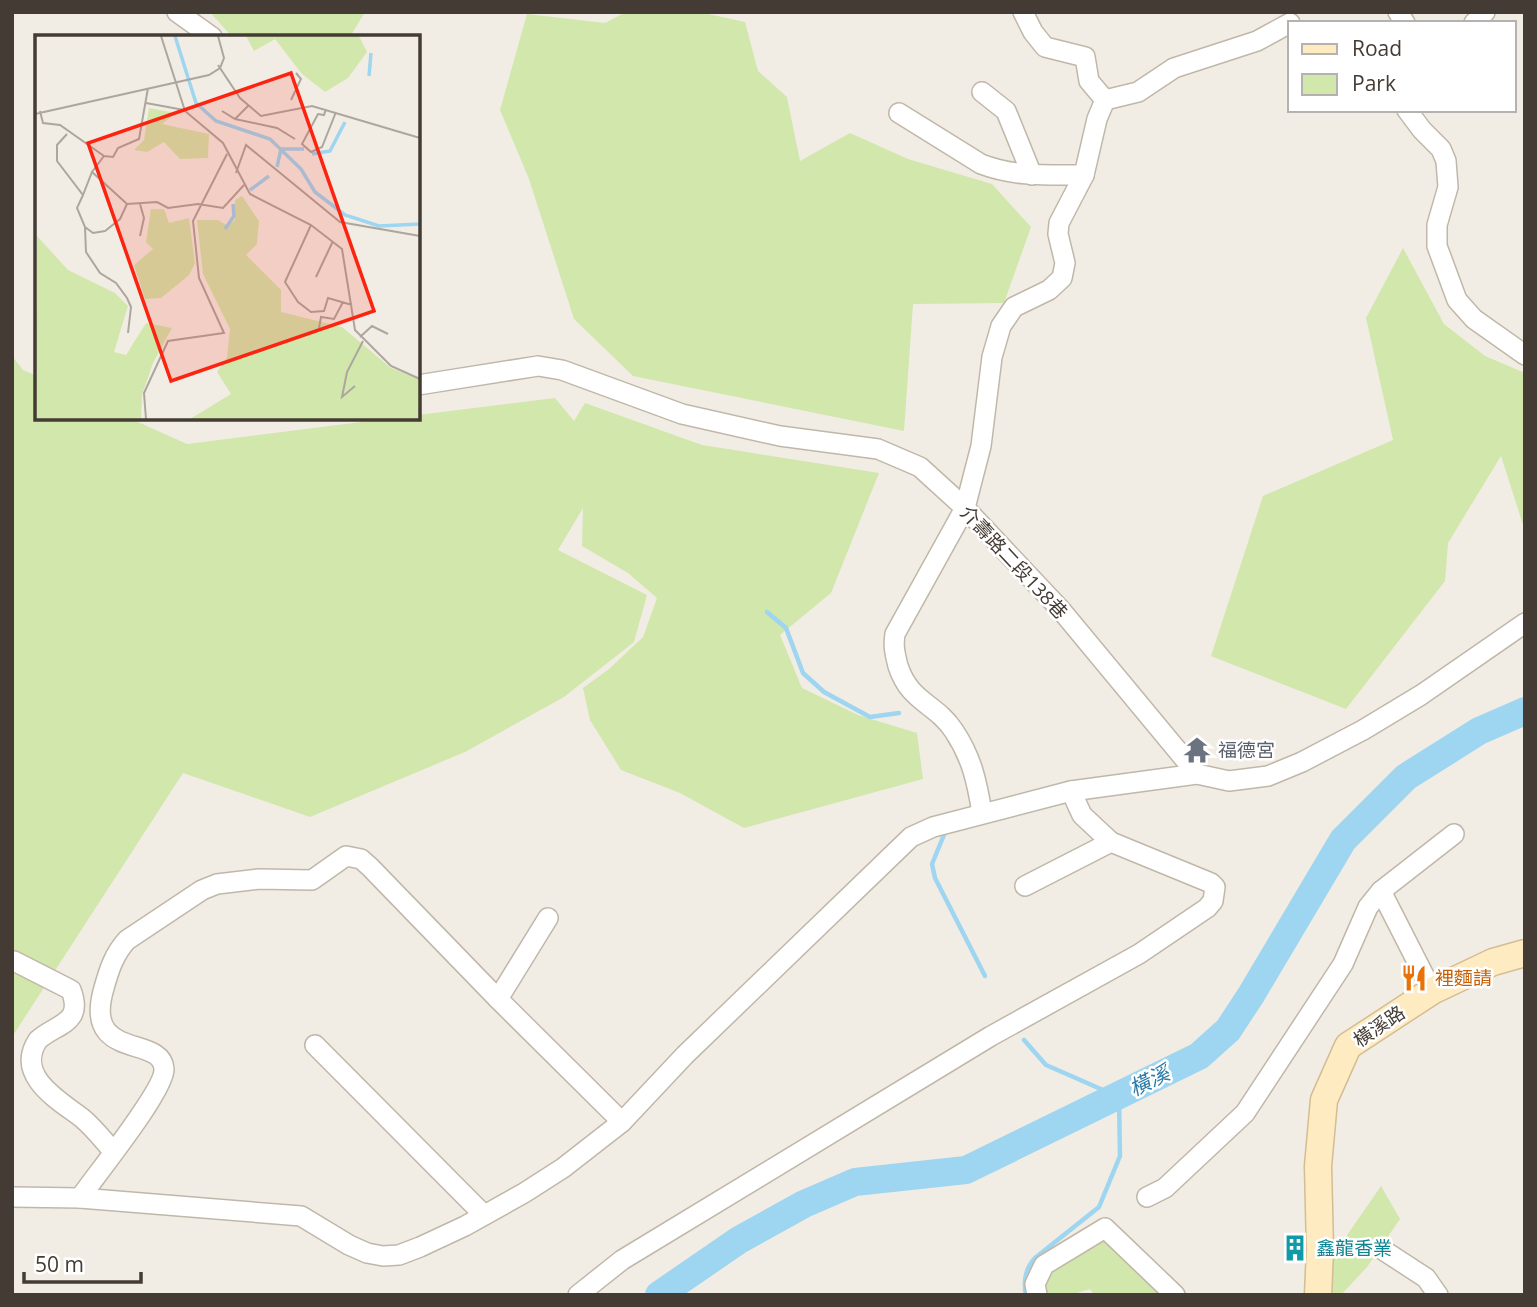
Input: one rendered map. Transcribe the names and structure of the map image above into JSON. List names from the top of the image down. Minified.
{"streets":{"main road":["橫溪路"],"street":["介壽路二段138巷"]},"water":["橫溪"],"places":{"temple":["福德宮"],"restaurant":["裡麵請"],"building":["鑫龍香業"]},"legend":["Road","Park"],"scale_bar":"50 m"}
